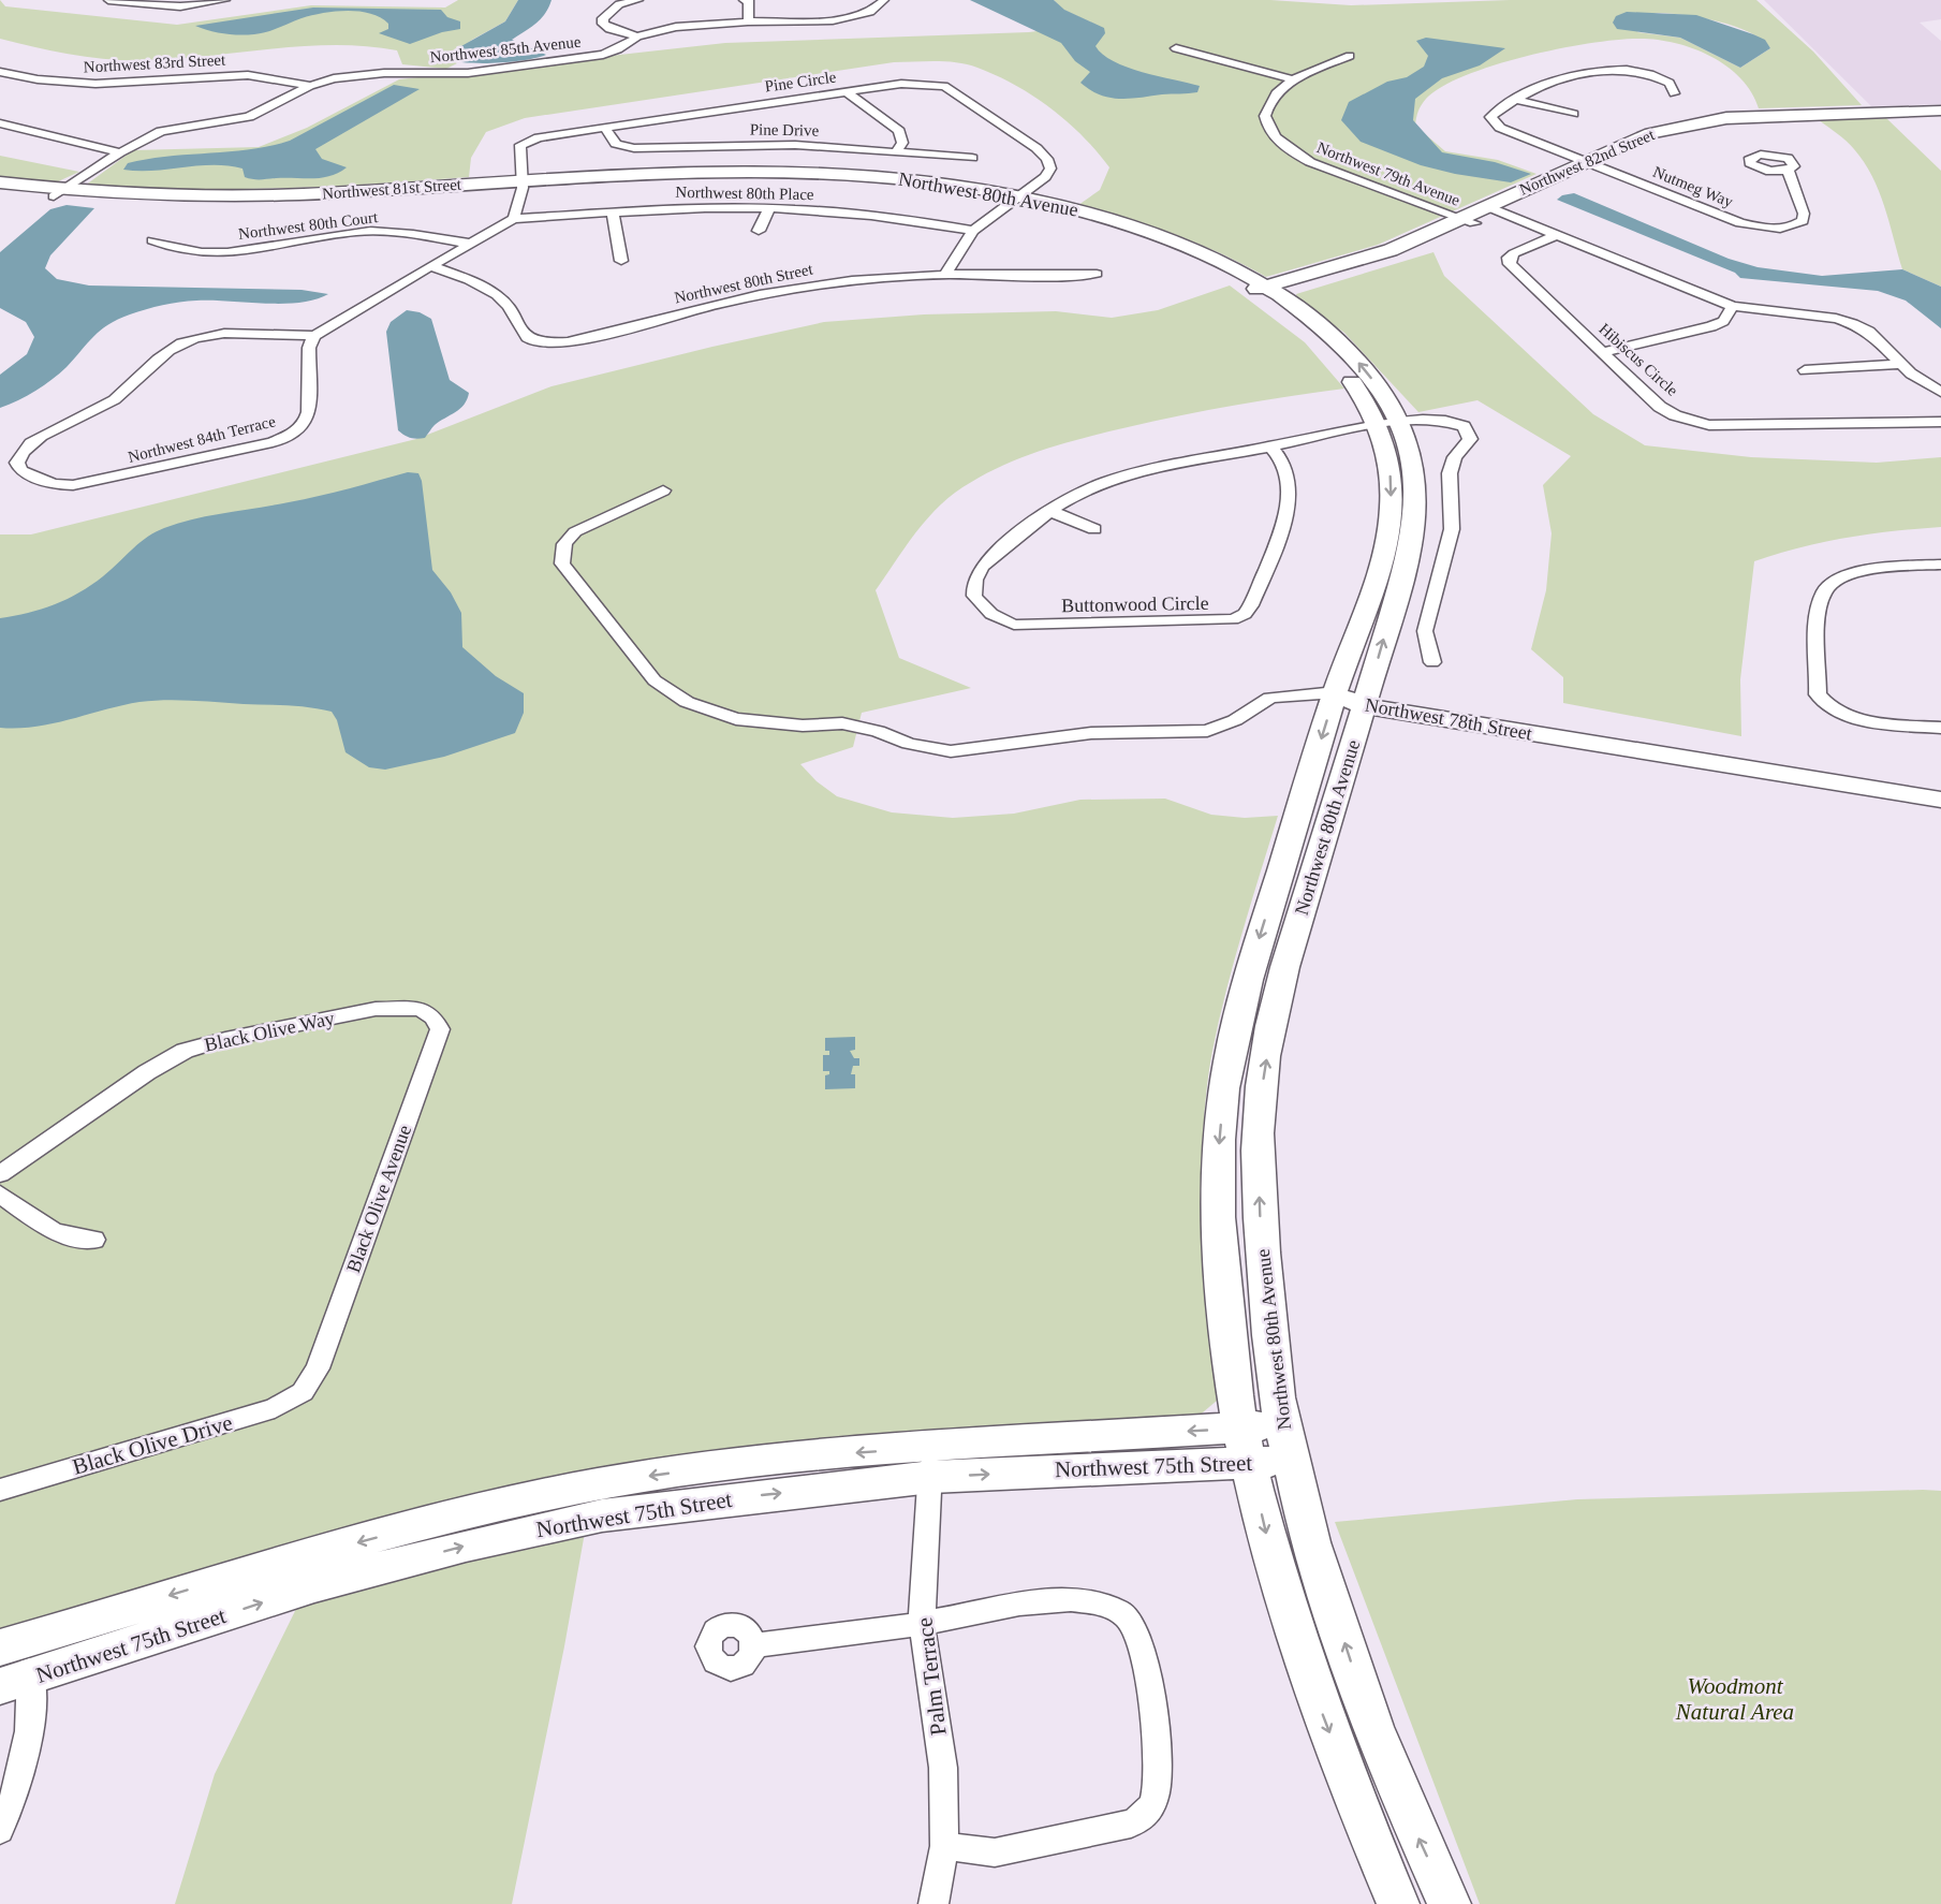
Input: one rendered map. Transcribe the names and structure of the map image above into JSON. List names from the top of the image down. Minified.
{"streets":{"street":["Northwest 85th Avenue","Northwest 83rd Street","Pine Circle","Pine Drive","Northwest 82nd Street","Northwest 79th Avenue","Nutmeg Way","Northwest 81st Street","Northwest 80th Place","Northwest 80th Avenue","Northwest 80th Court","Northwest 80th Street","Hibiscus Circle","Northwest 84th Terrace","Buttonwood Circle","Northwest 78th Street","Black Olive Way","Black Olive Avenue","Black Olive Drive","Northwest 75th Street","Palm Terrace"]},"crossings":[["Northwest 85th Avenue","Northwest 83rd Street"],["Northwest 85th Avenue","Northwest 81st Street"],["Pine Circle","Pine Drive"],["Pine Circle","Northwest 81st Street"],["Pine Circle","Northwest 80th Avenue"],["Northwest 82nd Street","Northwest 79th Avenue"],["Northwest 82nd Street","Nutmeg Way"],["Northwest 82nd Street","Northwest 80th Avenue"],["Northwest 81st Street","Northwest 80th Avenue"],["Northwest 80th Avenue","Buttonwood Circle"],["Northwest 80th Avenue","Northwest 78th Street"],["Northwest 80th Avenue","Northwest 75th Street"],["Black Olive Way","Black Olive Avenue"],["Black Olive Avenue","Black Olive Drive"],["Northwest 75th Street","Palm Terrace"]],"parks":["Woodmont Natural Area"]}
